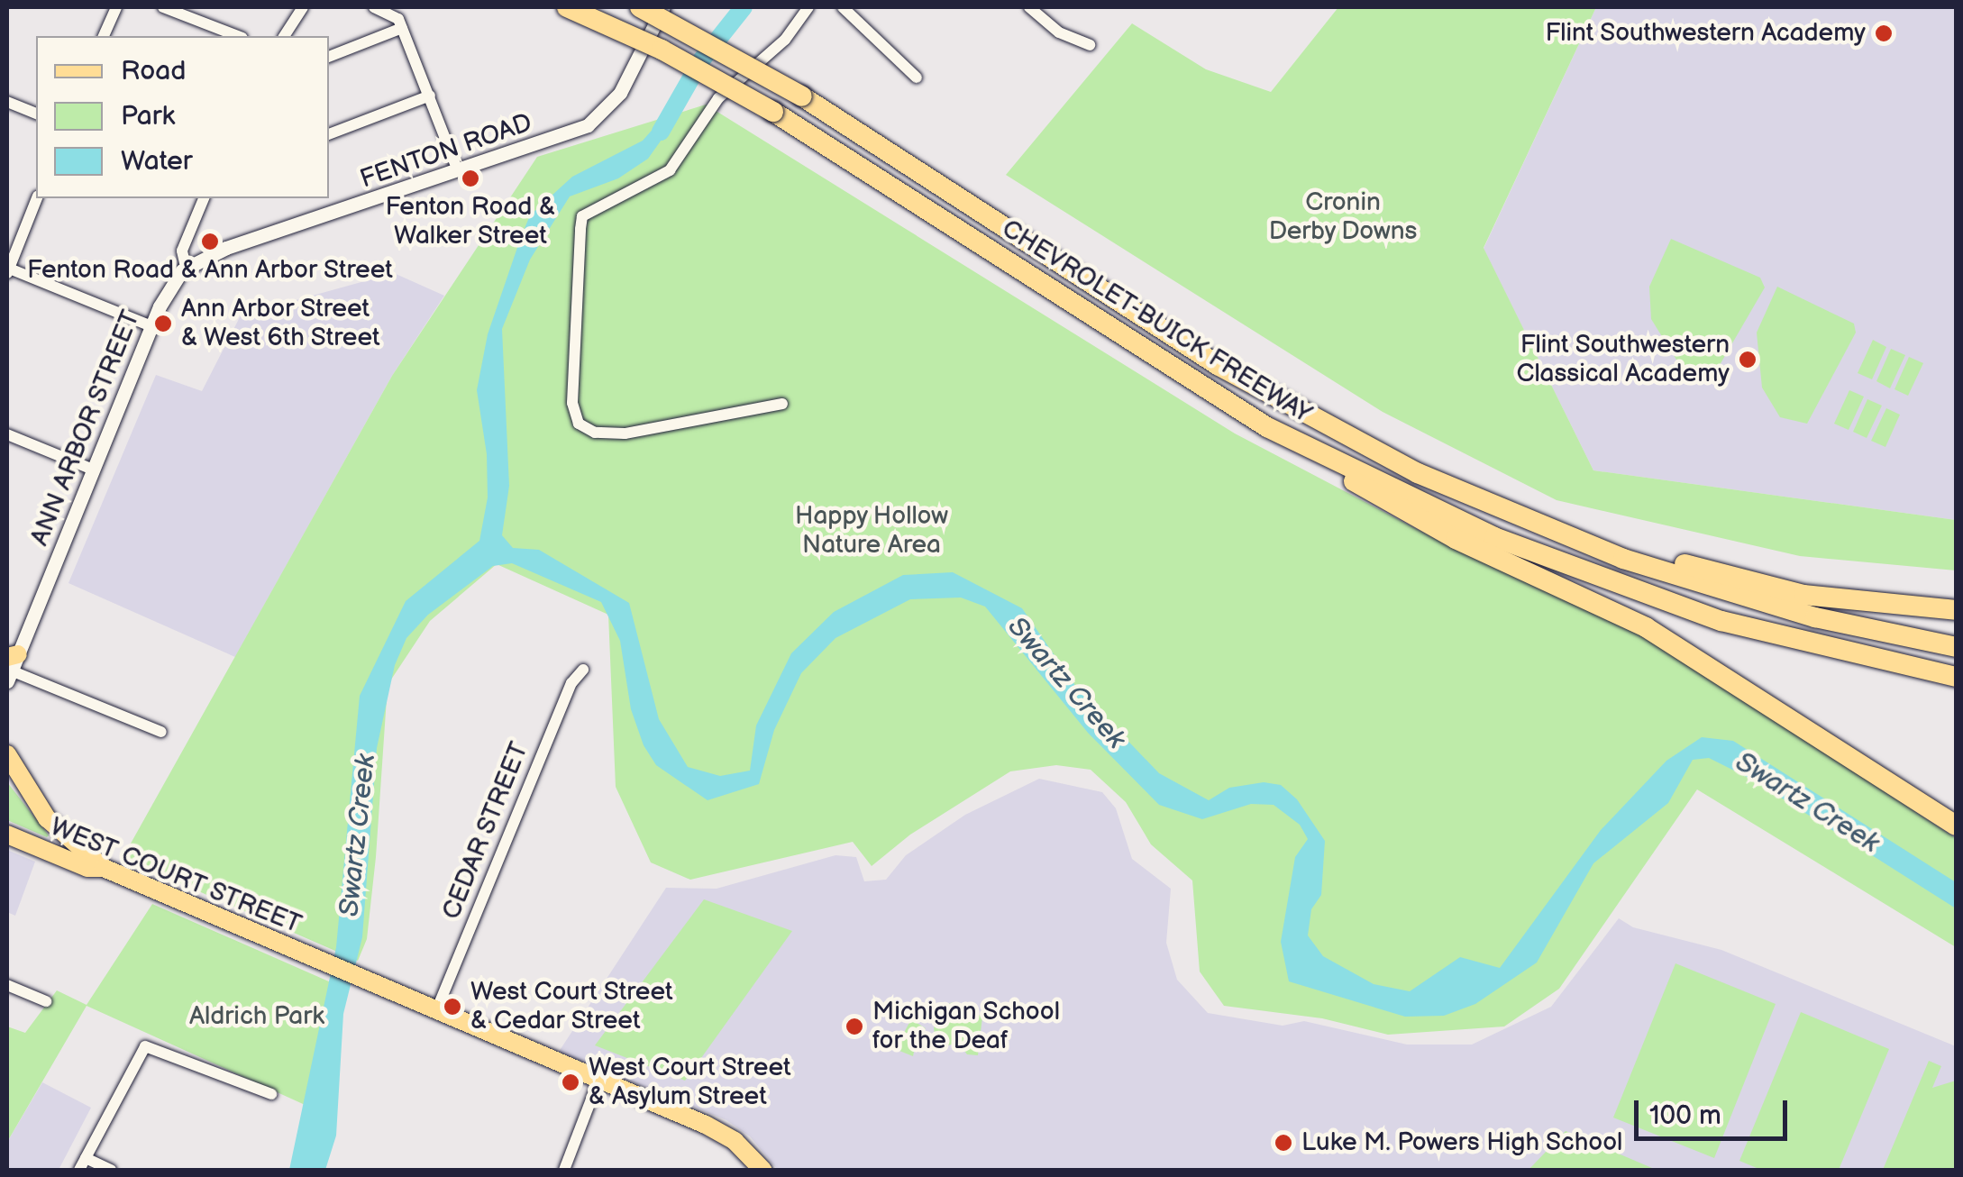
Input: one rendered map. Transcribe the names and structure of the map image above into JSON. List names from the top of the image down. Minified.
{"streets":{"highway":["CHEVROLET-BUICK FREEWAY"],"main road":["WEST COURT STREET"],"street":["FENTON ROAD","ANN ARBOR STREET","CEDAR STREET"]},"crossings":[["FENTON ROAD","ANN ARBOR STREET"],["CEDAR STREET","WEST COURT STREET"]],"water":["Swartz Creek"],"parks":["Cronin Derby Downs","Happy Hollow Nature Area","Aldrich Park"],"places":["Flint Southwestern Academy","Fenton Road & Walker Street","Fenton Road & Ann Arbor Street","Ann Arbor Street & West 6th Street","Flint Southwestern Classical Academy","West Court Street & Cedar Street","Michigan School for the Deaf","West Court Street & Asylum Street","Luke M. Powers High School"],"legend":["Road","Park","Water"],"scale_bar":"100 m"}
